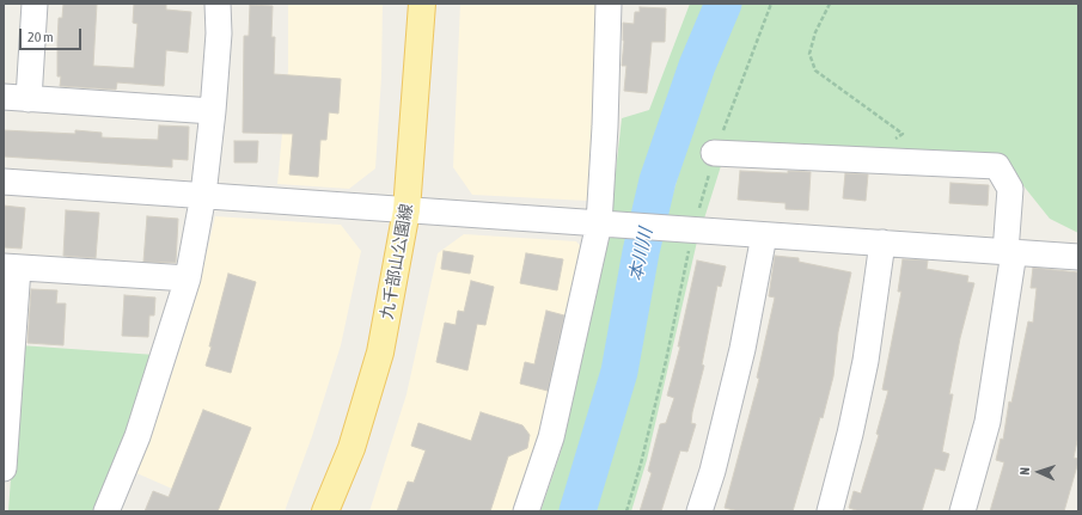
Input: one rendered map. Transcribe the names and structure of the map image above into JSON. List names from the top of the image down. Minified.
{"streets":{"main road":["九千部山公園線"]},"water":["本川川"],"scale_bar":"20 m","north":"left"}
